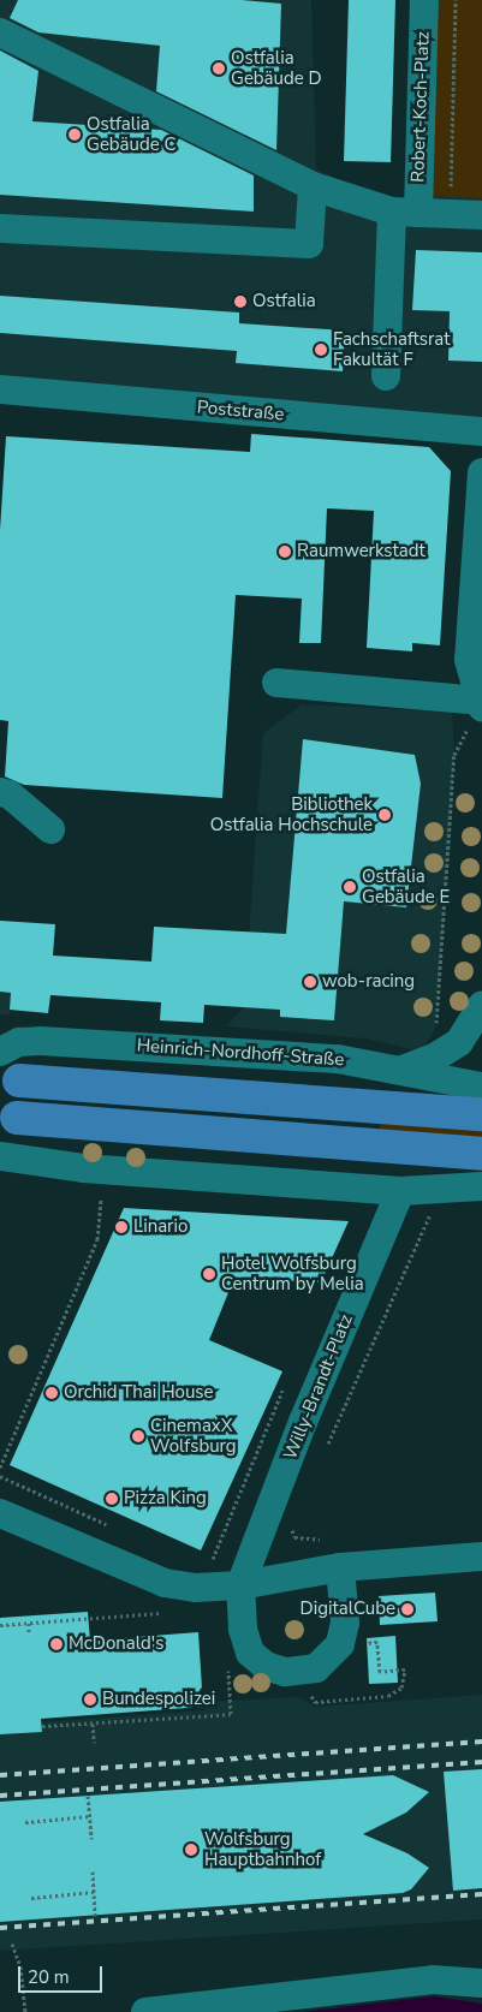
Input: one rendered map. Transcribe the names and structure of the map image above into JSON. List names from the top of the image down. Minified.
{"streets":{"street":["Robert-Koch-Platz","Poststraße","Heinrich-Nordhoff-Straße","Willy-Brandt-Platz"]},"places":["Ostfalia Gebäude D","Ostfalia Gebäude C","Ostfalia","Fachschaftsrat Fakultät F","Raumwerkstadt","Bibliothek Ostfalia Hochschule","Ostfalia Gebäude E","wob-racing","Linario","Hotel Wolfsburg Centrum by Melia","Orchid Thai House","CinemaxX Wolfsburg","Pizza King","DigitalCube","McDonald's","Bundespolizei","Wolfsburg Hauptbahnhof"],"scale_bar":"20 m"}
